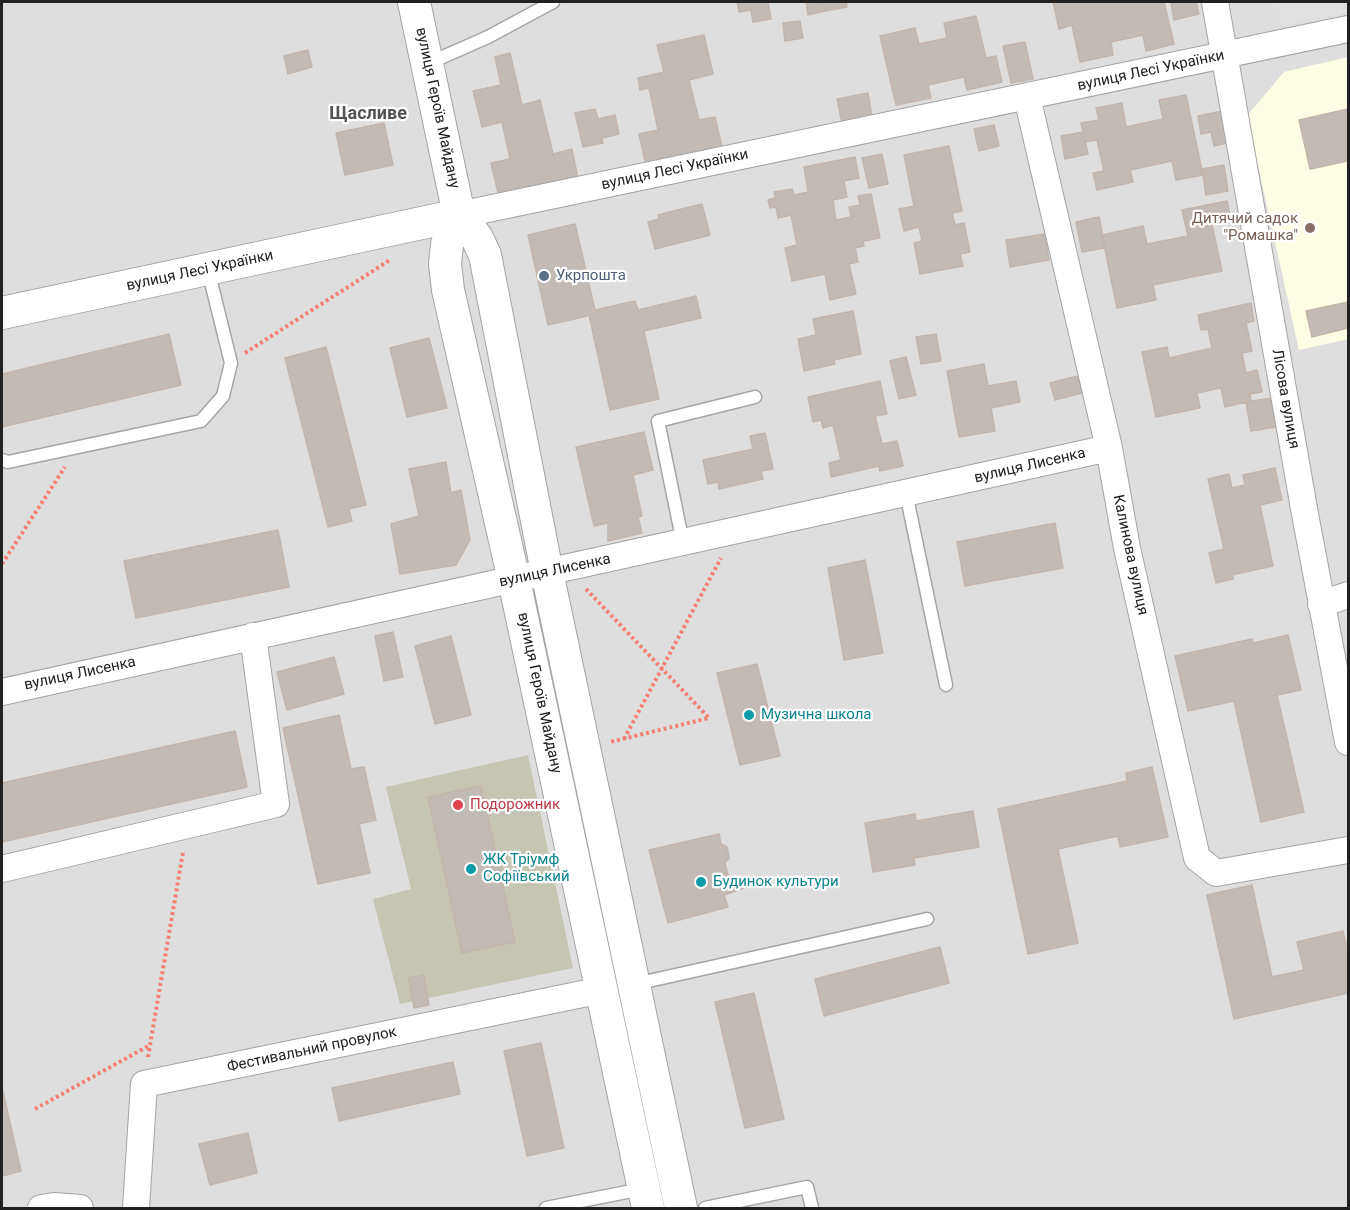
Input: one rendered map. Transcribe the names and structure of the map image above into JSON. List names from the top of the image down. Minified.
{"streets":{"street":["вулиця Лесі Українки","вулиця Героїв Майдану","Лісова вулиця","вулиця Лисенка","Калинова вулиця","Фестивальний провулок"]},"crossings":[["вулиця Лесі Українки","вулиця Героїв Майдану"],["вулиця Лесі Українки","Лісова вулиця"],["вулиця Лесі Українки","Калинова вулиця"],["вулиця Героїв Майдану","вулиця Лисенка"],["вулиця Героїв Майдану","Фестивальний провулок"],["вулиця Лисенка","Калинова вулиця"]],"districts":["Щасливе"],"places":["Дитячий садок \"Ромашка\"","Укрпошта","Музична школа","Подорожник","ЖК Тріумф Софіївський","Будинок культури"]}
